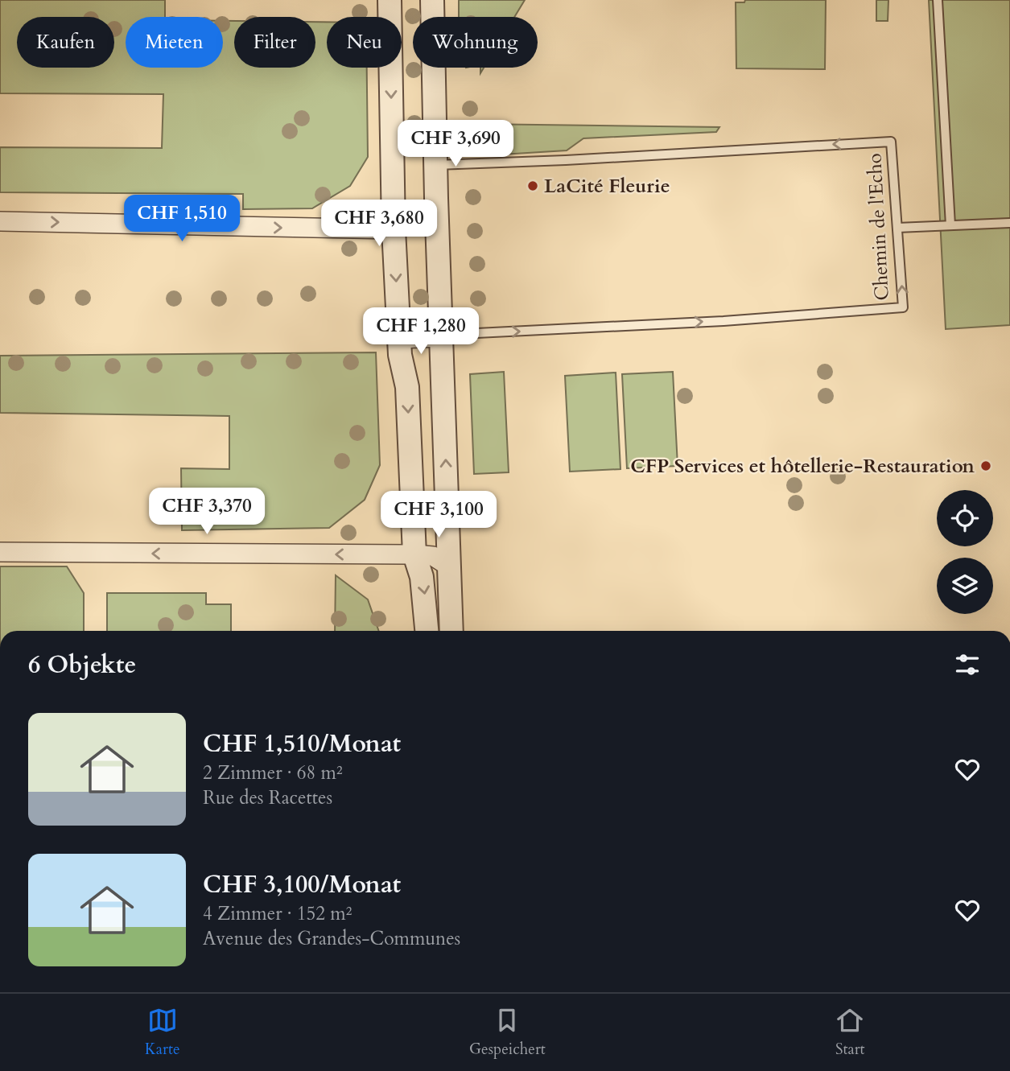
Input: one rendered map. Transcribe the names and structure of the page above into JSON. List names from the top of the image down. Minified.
{"streets":{"lane":["Chemin de l'Echo"]},"places":["LaCité Fleurie","CFP Services et hôtellerie-Restauration"],"page":{"chip":["Kaufen","Mieten","Filter","Neu","Wohnung"],"price":["CHF 3,690","CHF 1,510","CHF 3,680","CHF 1,280","CHF 3,370","CHF 3,100"],"heading":"6 Objekte","list":[{"name":"CHF 1,510/Monat","note":"2 Zimmer · 68 m² · Rue des Racettes"},{"name":"CHF 3,100/Monat","note":"4 Zimmer · 152 m² · Avenue des Grandes-Communes"}],"tabs":["Karte","Gespeichert","Start"]}}
